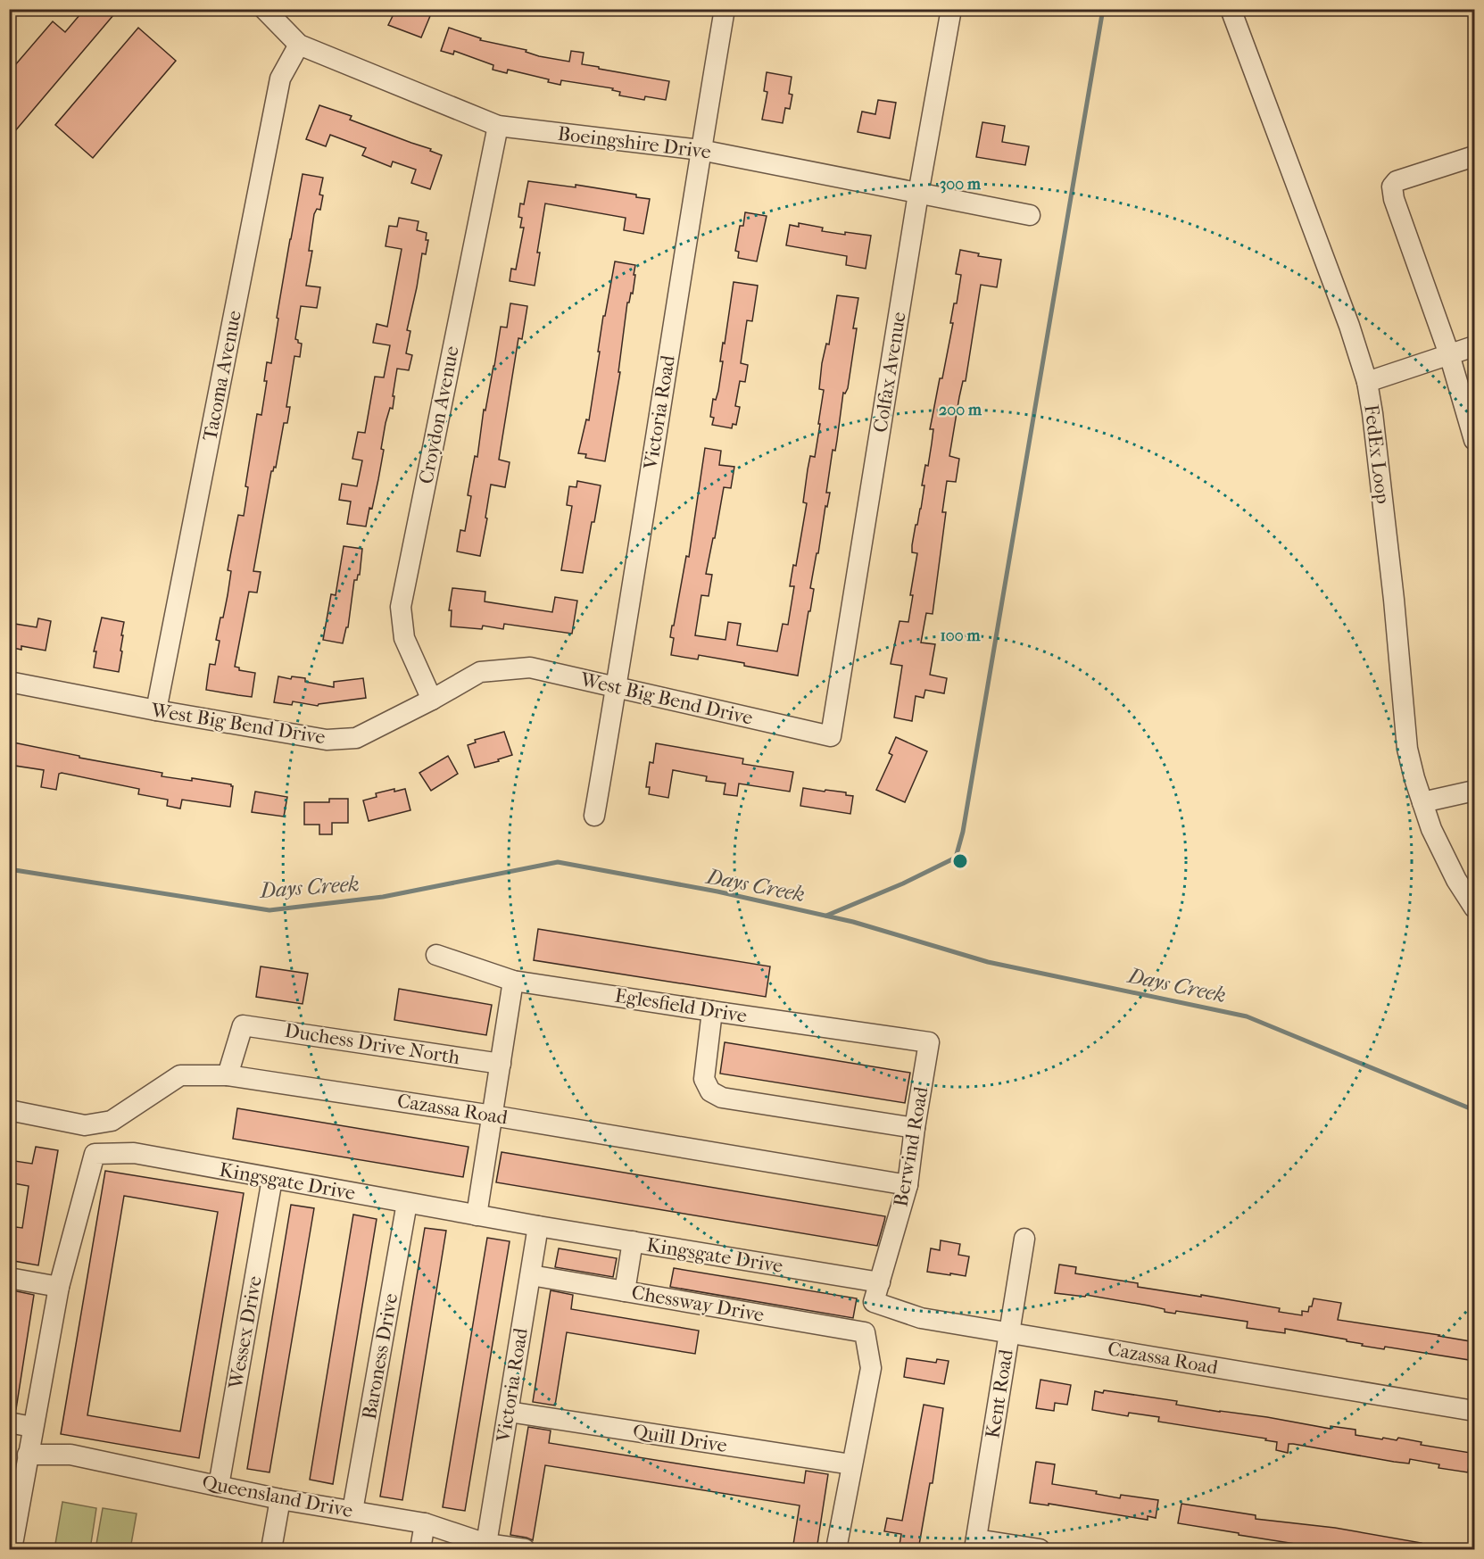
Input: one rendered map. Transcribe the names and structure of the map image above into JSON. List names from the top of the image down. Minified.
{"streets":{"street":["Boeingshire Drive","Colfax Avenue","Tacoma Avenue","Victoria Road","Croydon Avenue","FedEx Loop","West Big Bend Drive","Eglesfield Drive","Duchess Drive North","Cazassa Road","Berwind Road","Kingsgate Drive","Chessway Drive","Wessex Drive","Baroness Drive","Kent Road","Quill Drive","Queensland Drive"]},"crossings":[["Boeingshire Drive","Colfax Avenue"],["Boeingshire Drive","Tacoma Avenue"],["Boeingshire Drive","Victoria Road"],["Boeingshire Drive","Croydon Avenue"],["Colfax Avenue","West Big Bend Drive"],["Tacoma Avenue","West Big Bend Drive"],["Victoria Road","West Big Bend Drive"],["Victoria Road","Kingsgate Drive"],["Victoria Road","Chessway Drive"],["Victoria Road","Quill Drive"],["Victoria Road","Queensland Drive"],["Croydon Avenue","West Big Bend Drive"],["Eglesfield Drive","Berwind Road"],["Duchess Drive North","Cazassa Road"],["Cazassa Road","Berwind Road"],["Cazassa Road","Kingsgate Drive"],["Cazassa Road","Kent Road"],["Berwind Road","Kingsgate Drive"],["Kingsgate Drive","Wessex Drive"],["Kingsgate Drive","Baroness Drive"],["Kingsgate Drive","Queensland Drive"],["Chessway Drive","Quill Drive"],["Wessex Drive","Queensland Drive"],["Baroness Drive","Queensland Drive"]],"water":["Days Creek"],"rings":["300 m","200 m","100 m"]}
